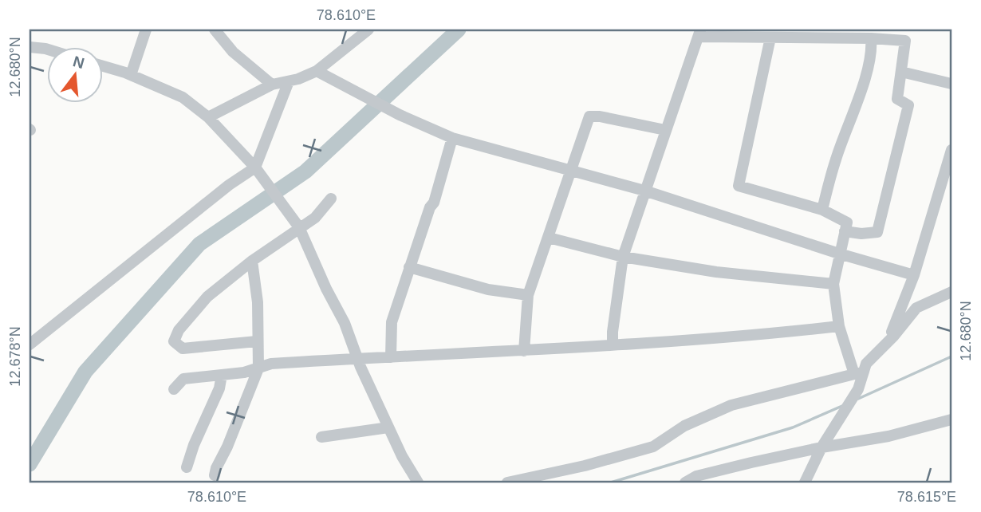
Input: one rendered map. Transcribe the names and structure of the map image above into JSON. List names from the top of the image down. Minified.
{"north":"top","coordinates":["78.610°E","12.680°N","12.678°N","78.615°E"]}
